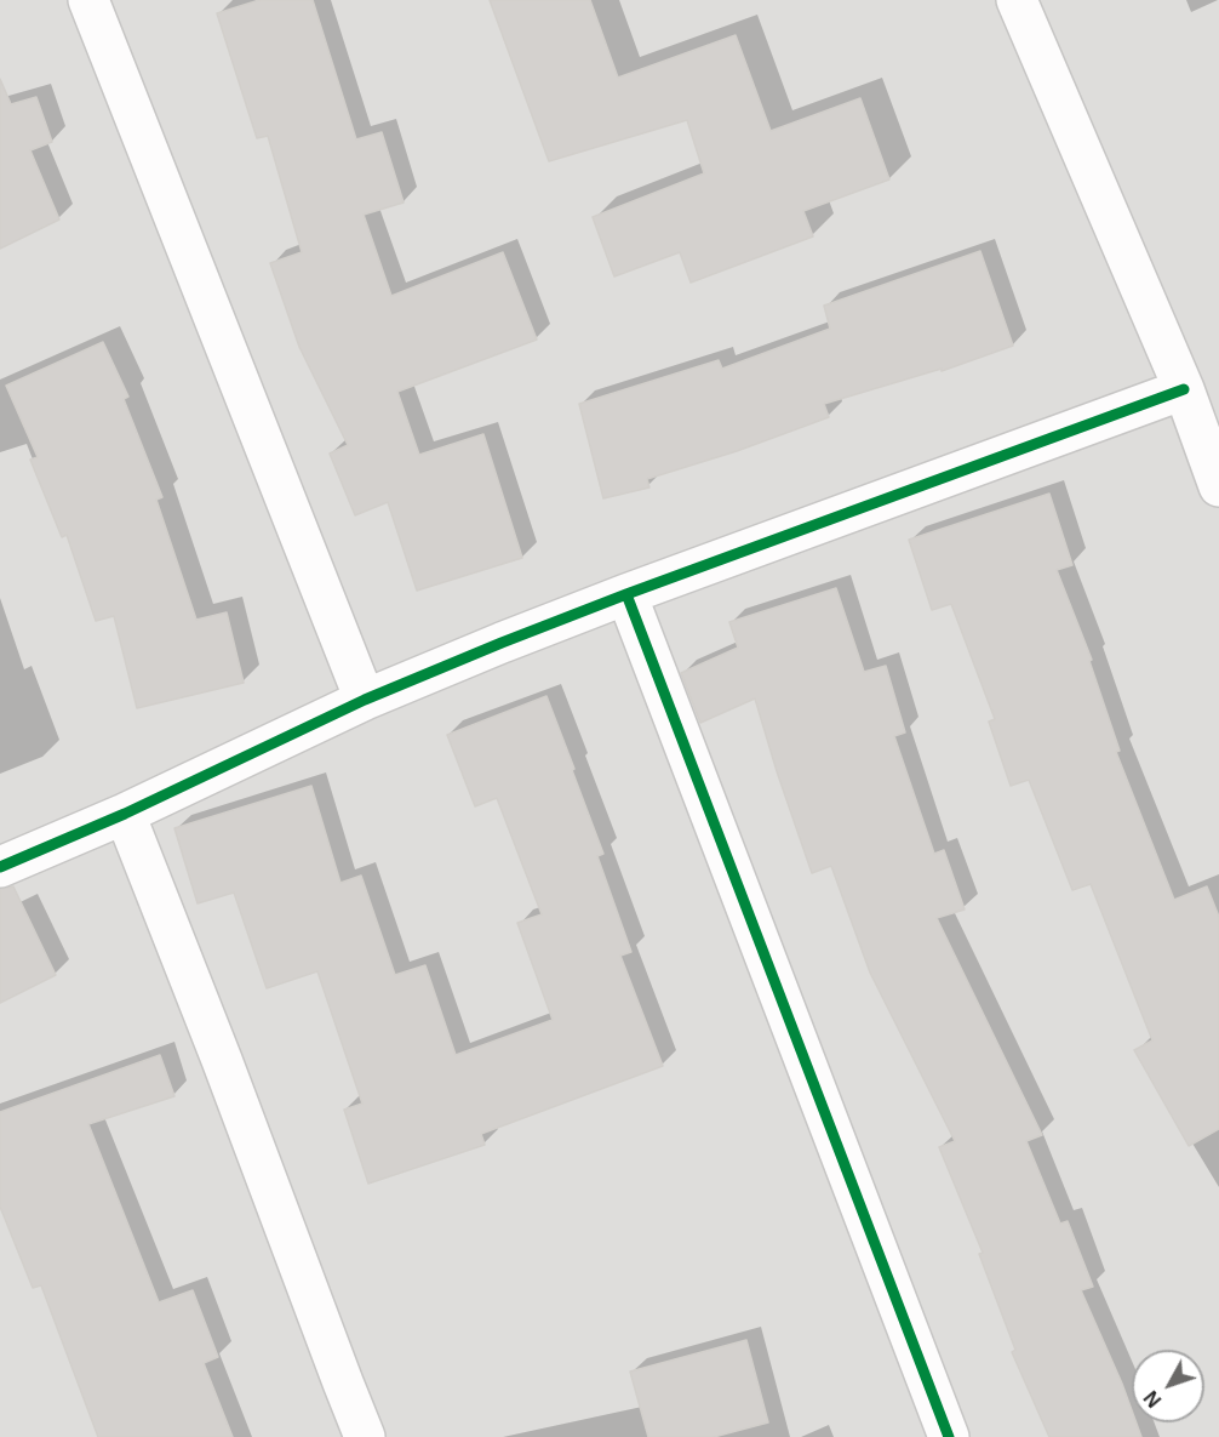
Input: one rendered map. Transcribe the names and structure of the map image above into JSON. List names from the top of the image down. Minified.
{"north":"bottom left"}
